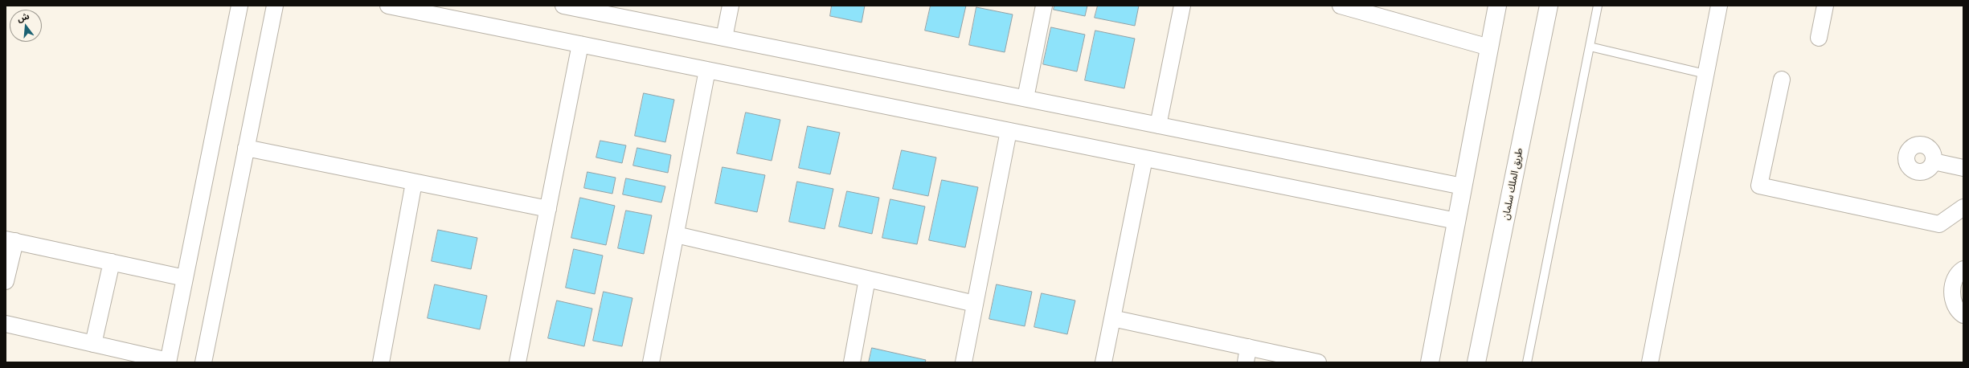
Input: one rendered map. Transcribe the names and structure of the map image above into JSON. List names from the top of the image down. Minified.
{"streets":{"main road":["طريق الملك سلمان"]},"north":"top"}
